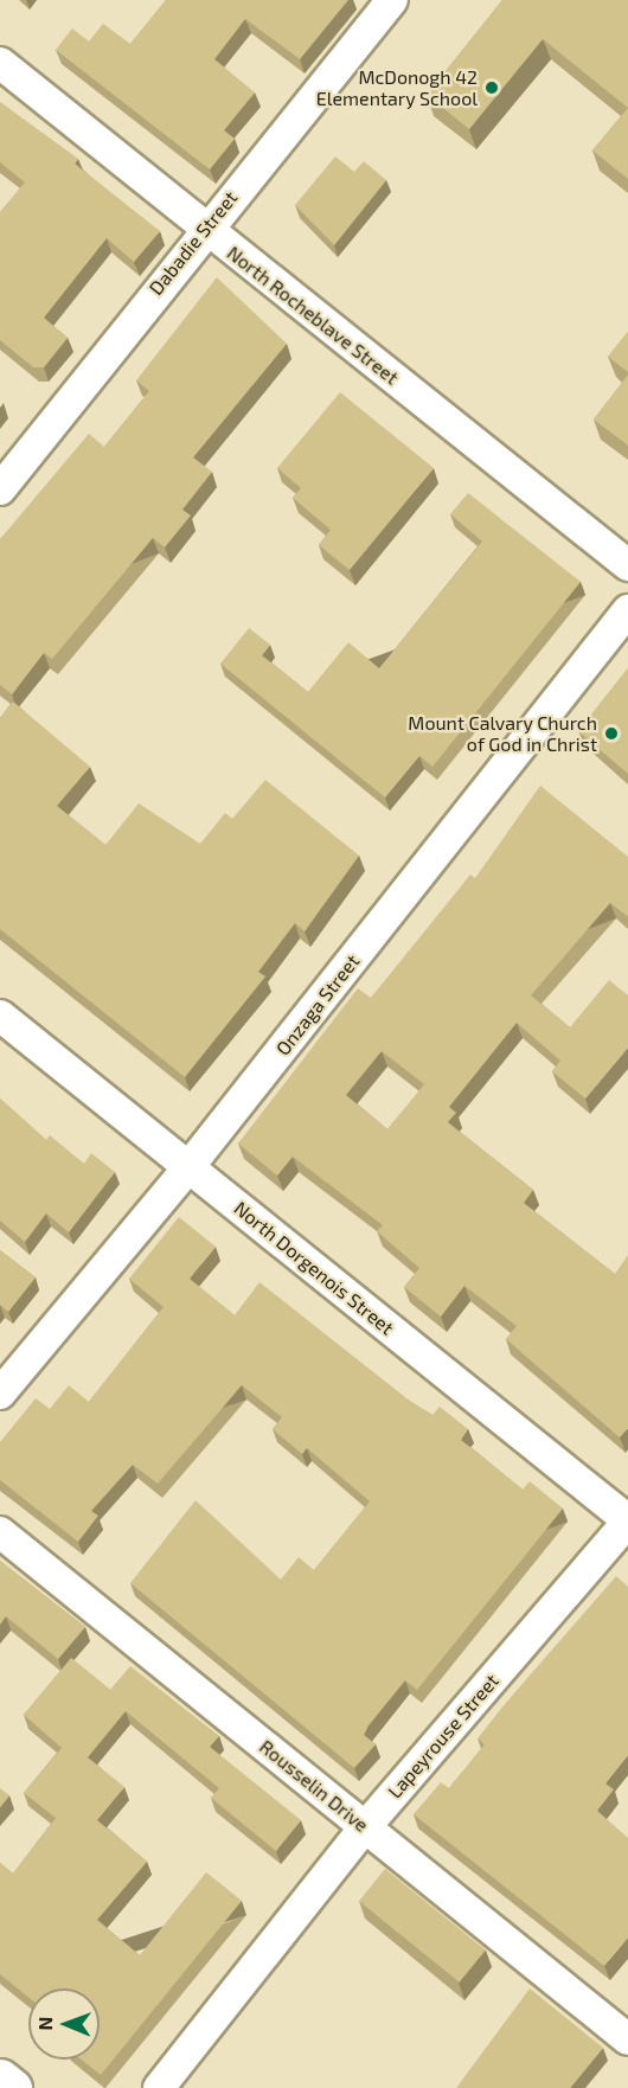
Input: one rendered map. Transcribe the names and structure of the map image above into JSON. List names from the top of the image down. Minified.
{"streets":{"street":["Dabadie Street","North Rocheblave Street","Onzaga Street","North Dorgenois Street","Lapeyrouse Street","Rousselin Drive"]},"crossings":[["Dabadie Street","North Rocheblave Street"],["Onzaga Street","North Dorgenois Street"],["North Dorgenois Street","Lapeyrouse Street"],["Lapeyrouse Street","Rousselin Drive"]],"places":["McDonogh 42 Elementary School","Mount Calvary Church of God in Christ"],"north":"left"}
